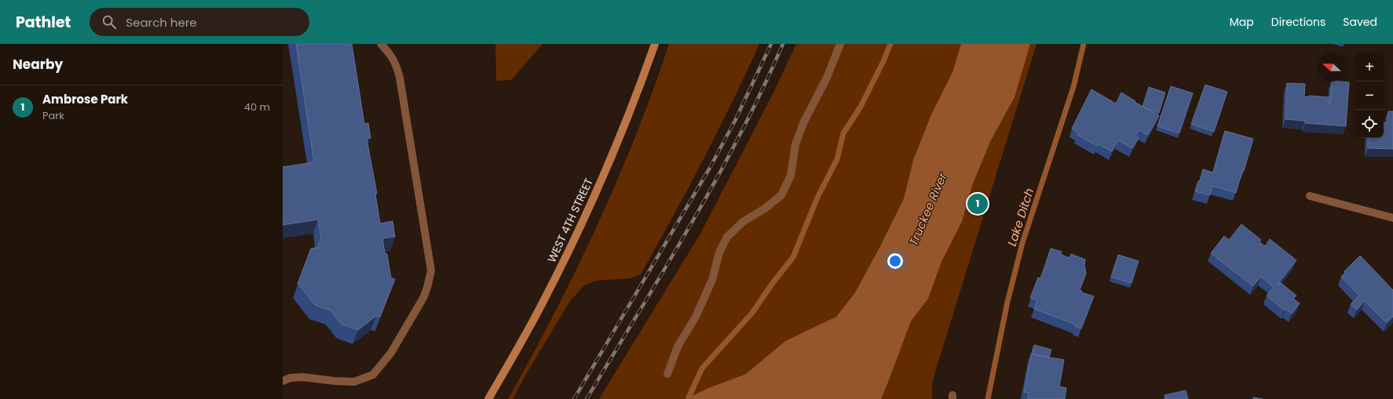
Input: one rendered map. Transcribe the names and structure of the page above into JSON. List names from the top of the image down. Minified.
{"streets":{"main road":["WEST 4TH STREET"]},"water":["Truckee River","Lake Ditch"],"north":"left","page":{"header":"Pathlet","search":"Search here","nav":["Map","Directions","Saved"],"heading":"Nearby","map_buttons":["+","−"],"list":[{"mark":"1","name":"Ambrose Park","note":"Park","value":"40 m"}],"pins":"1"}}
